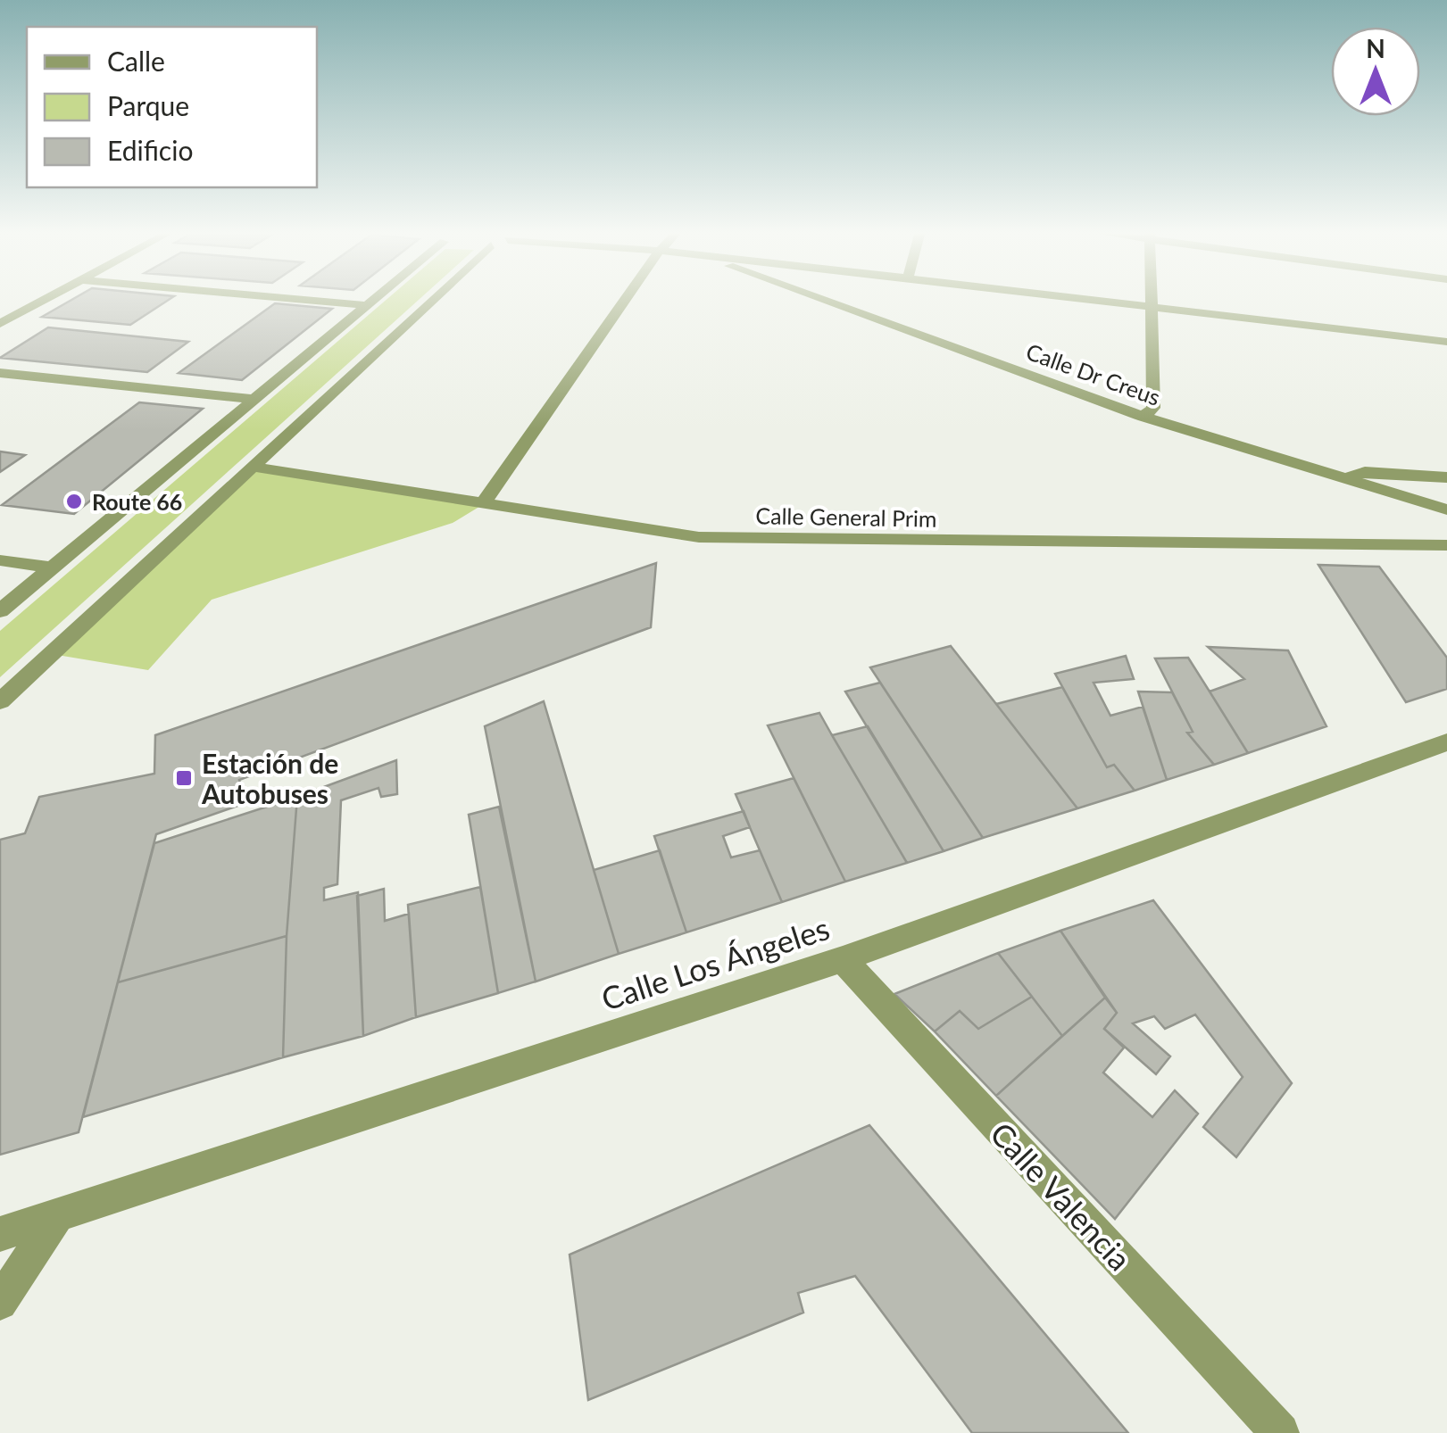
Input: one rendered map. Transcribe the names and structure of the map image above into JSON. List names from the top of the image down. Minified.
{"streets":{"street":["Calle Dr Creus","Calle General Prim","Calle Los Ángeles","Calle Valencia"]},"crossings":[["Calle Los Ángeles","Calle Valencia"]],"places":{"other":["Route 66"],"transit":["Estación de Autobuses"]},"legend":["Calle","Parque","Edificio"],"north":"top"}
